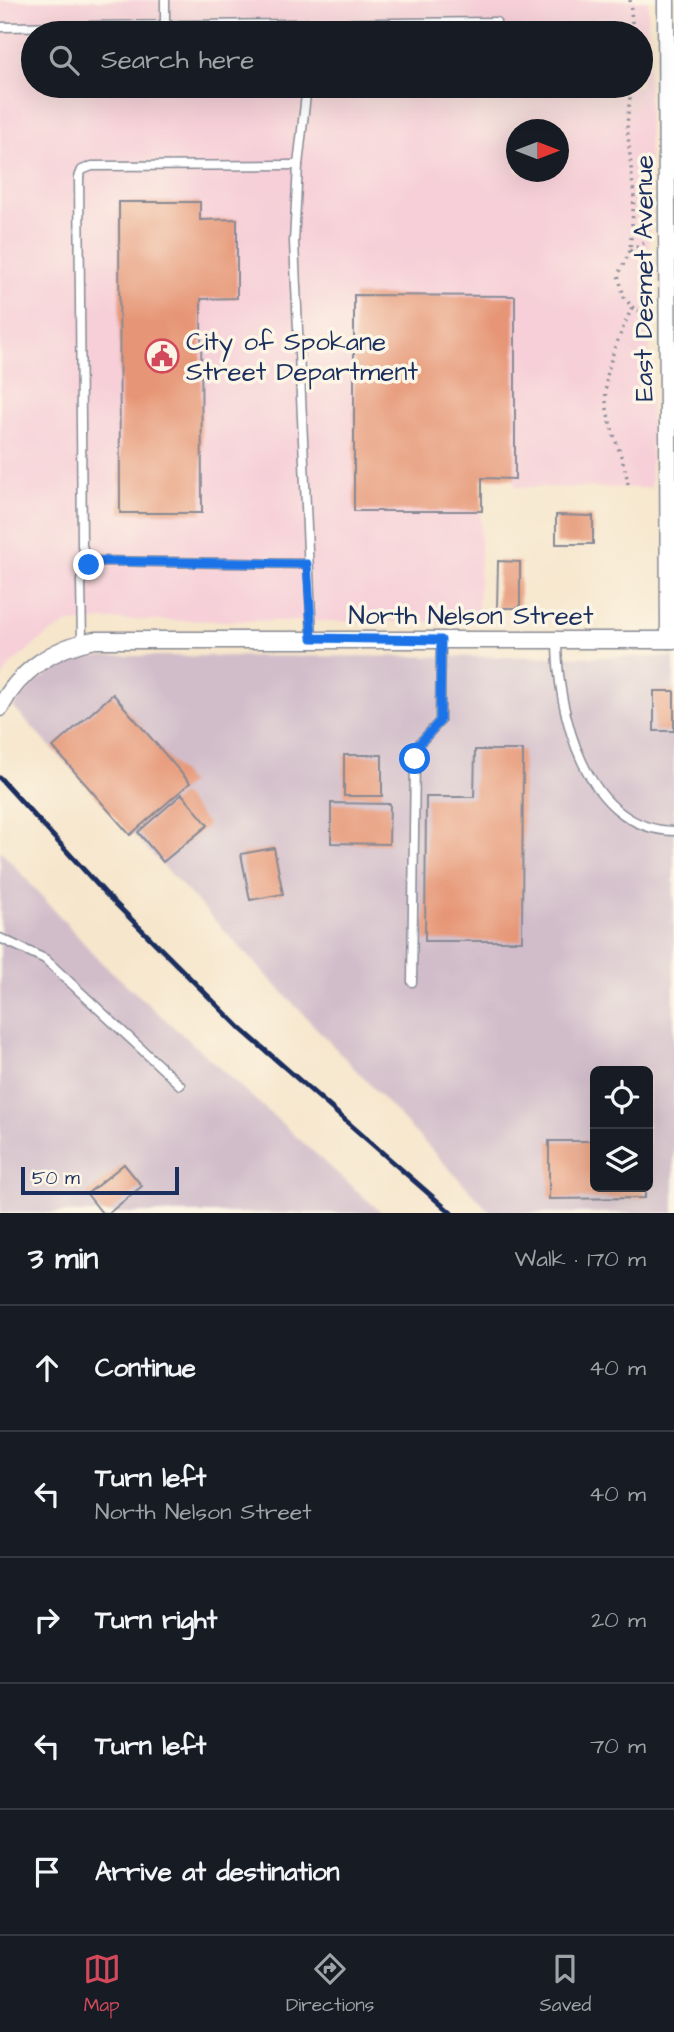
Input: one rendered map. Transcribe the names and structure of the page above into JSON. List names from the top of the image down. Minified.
{"streets":{"street":["East Desmet Avenue","North Nelson Street"]},"crossings":[["East Desmet Avenue","North Nelson Street"]],"places":{"public building":["City of Spokane Street Department"]},"scale_bar":"50 m","north":"right","page":{"search":"Search here","scale":"50 m","heading":["3 min","Walk · 170 m"],"list":[["Continue","40 m"],["Turn left","North Nelson Street","40 m"],["Turn right","20 m"],["Turn left","70 m"],"Arrive at destination"],"nav":["Map","Directions","Saved"]}}
